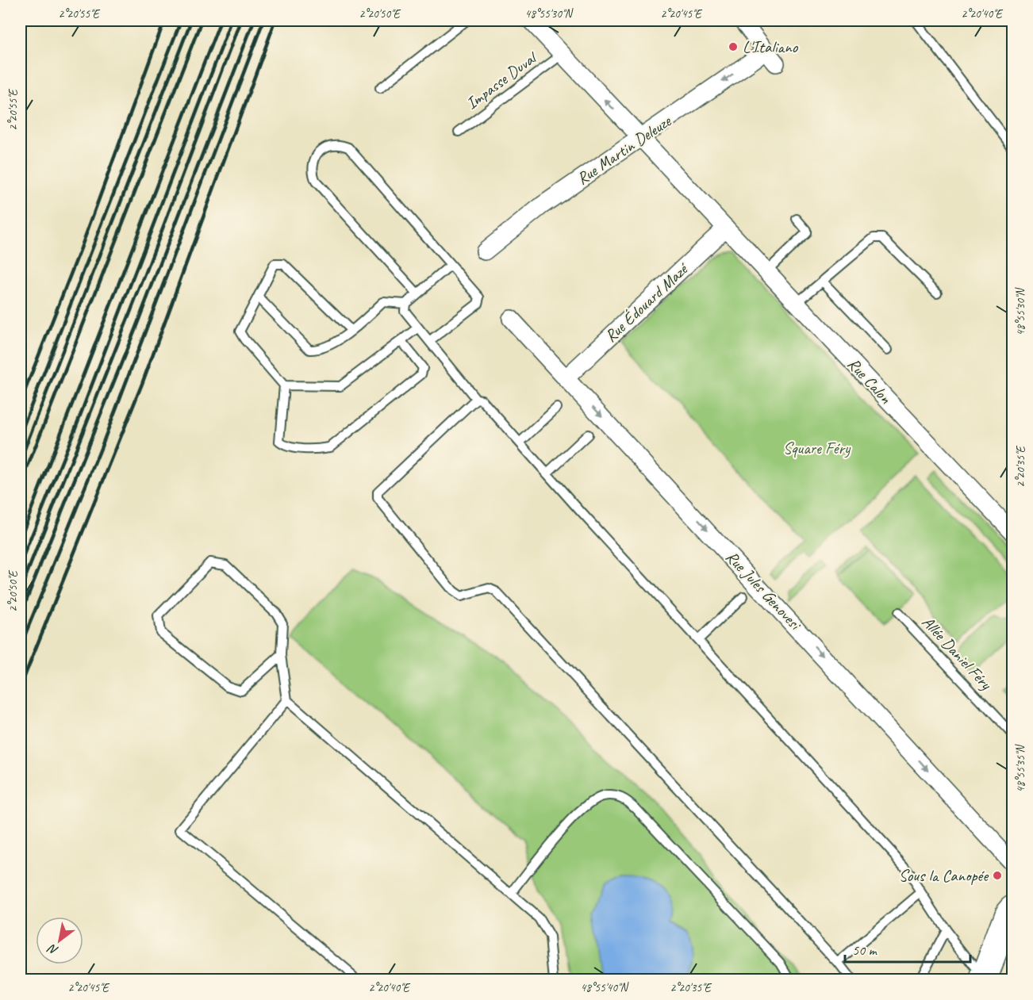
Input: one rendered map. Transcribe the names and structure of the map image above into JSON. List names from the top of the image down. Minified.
{"streets":{"street":["Rue Martin Deleuze","Rue Édouard Mazé","Rue Calon","Rue Jules Genovesi"],"lane":["Impasse Duval","Allée Daniel Féry"]},"crossings":[["Impasse Duval","Rue Calon"],["Rue Martin Deleuze","Rue Calon"],["Rue Édouard Mazé","Rue Calon"],["Rue Édouard Mazé","Rue Jules Genovesi"]],"one_way":["Rue Jules Genovesi"],"parks":["Square Féry"],"places":["L'Italiano","Sous la Canopée"],"scale_bar":"50 m","north":"bottom left","coordinates":["2°20'55\"E","2°20'50\"E","48°55'30\"N","2°20'45\"E","2°20'40\"E","2°20'35\"E","48°55'35\"N","48°55'40\"N"]}
